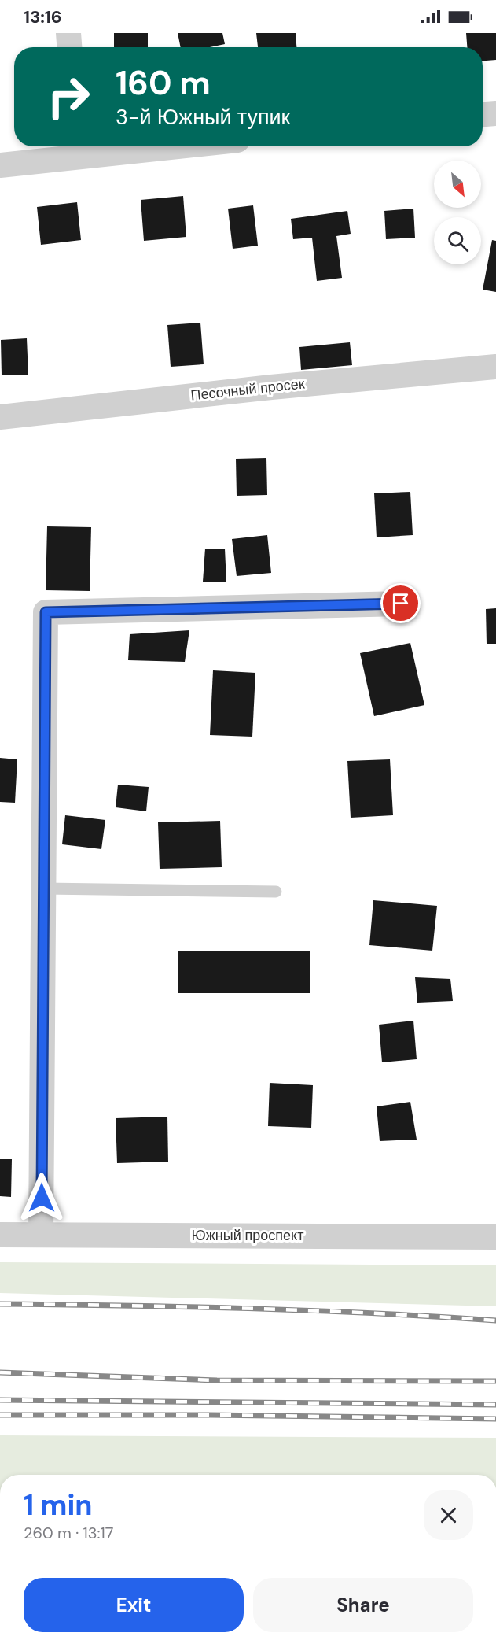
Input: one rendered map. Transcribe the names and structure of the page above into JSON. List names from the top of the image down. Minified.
{"streets":{"street":["Песочный просек","Южный проспект"]},"north":"bottom right","page":{"status":"13:16","turn":["160 m","3-й Южный тупик"],"heading":["1 min","260 m · 13:17"],"buttons":["Exit","Share"]}}
